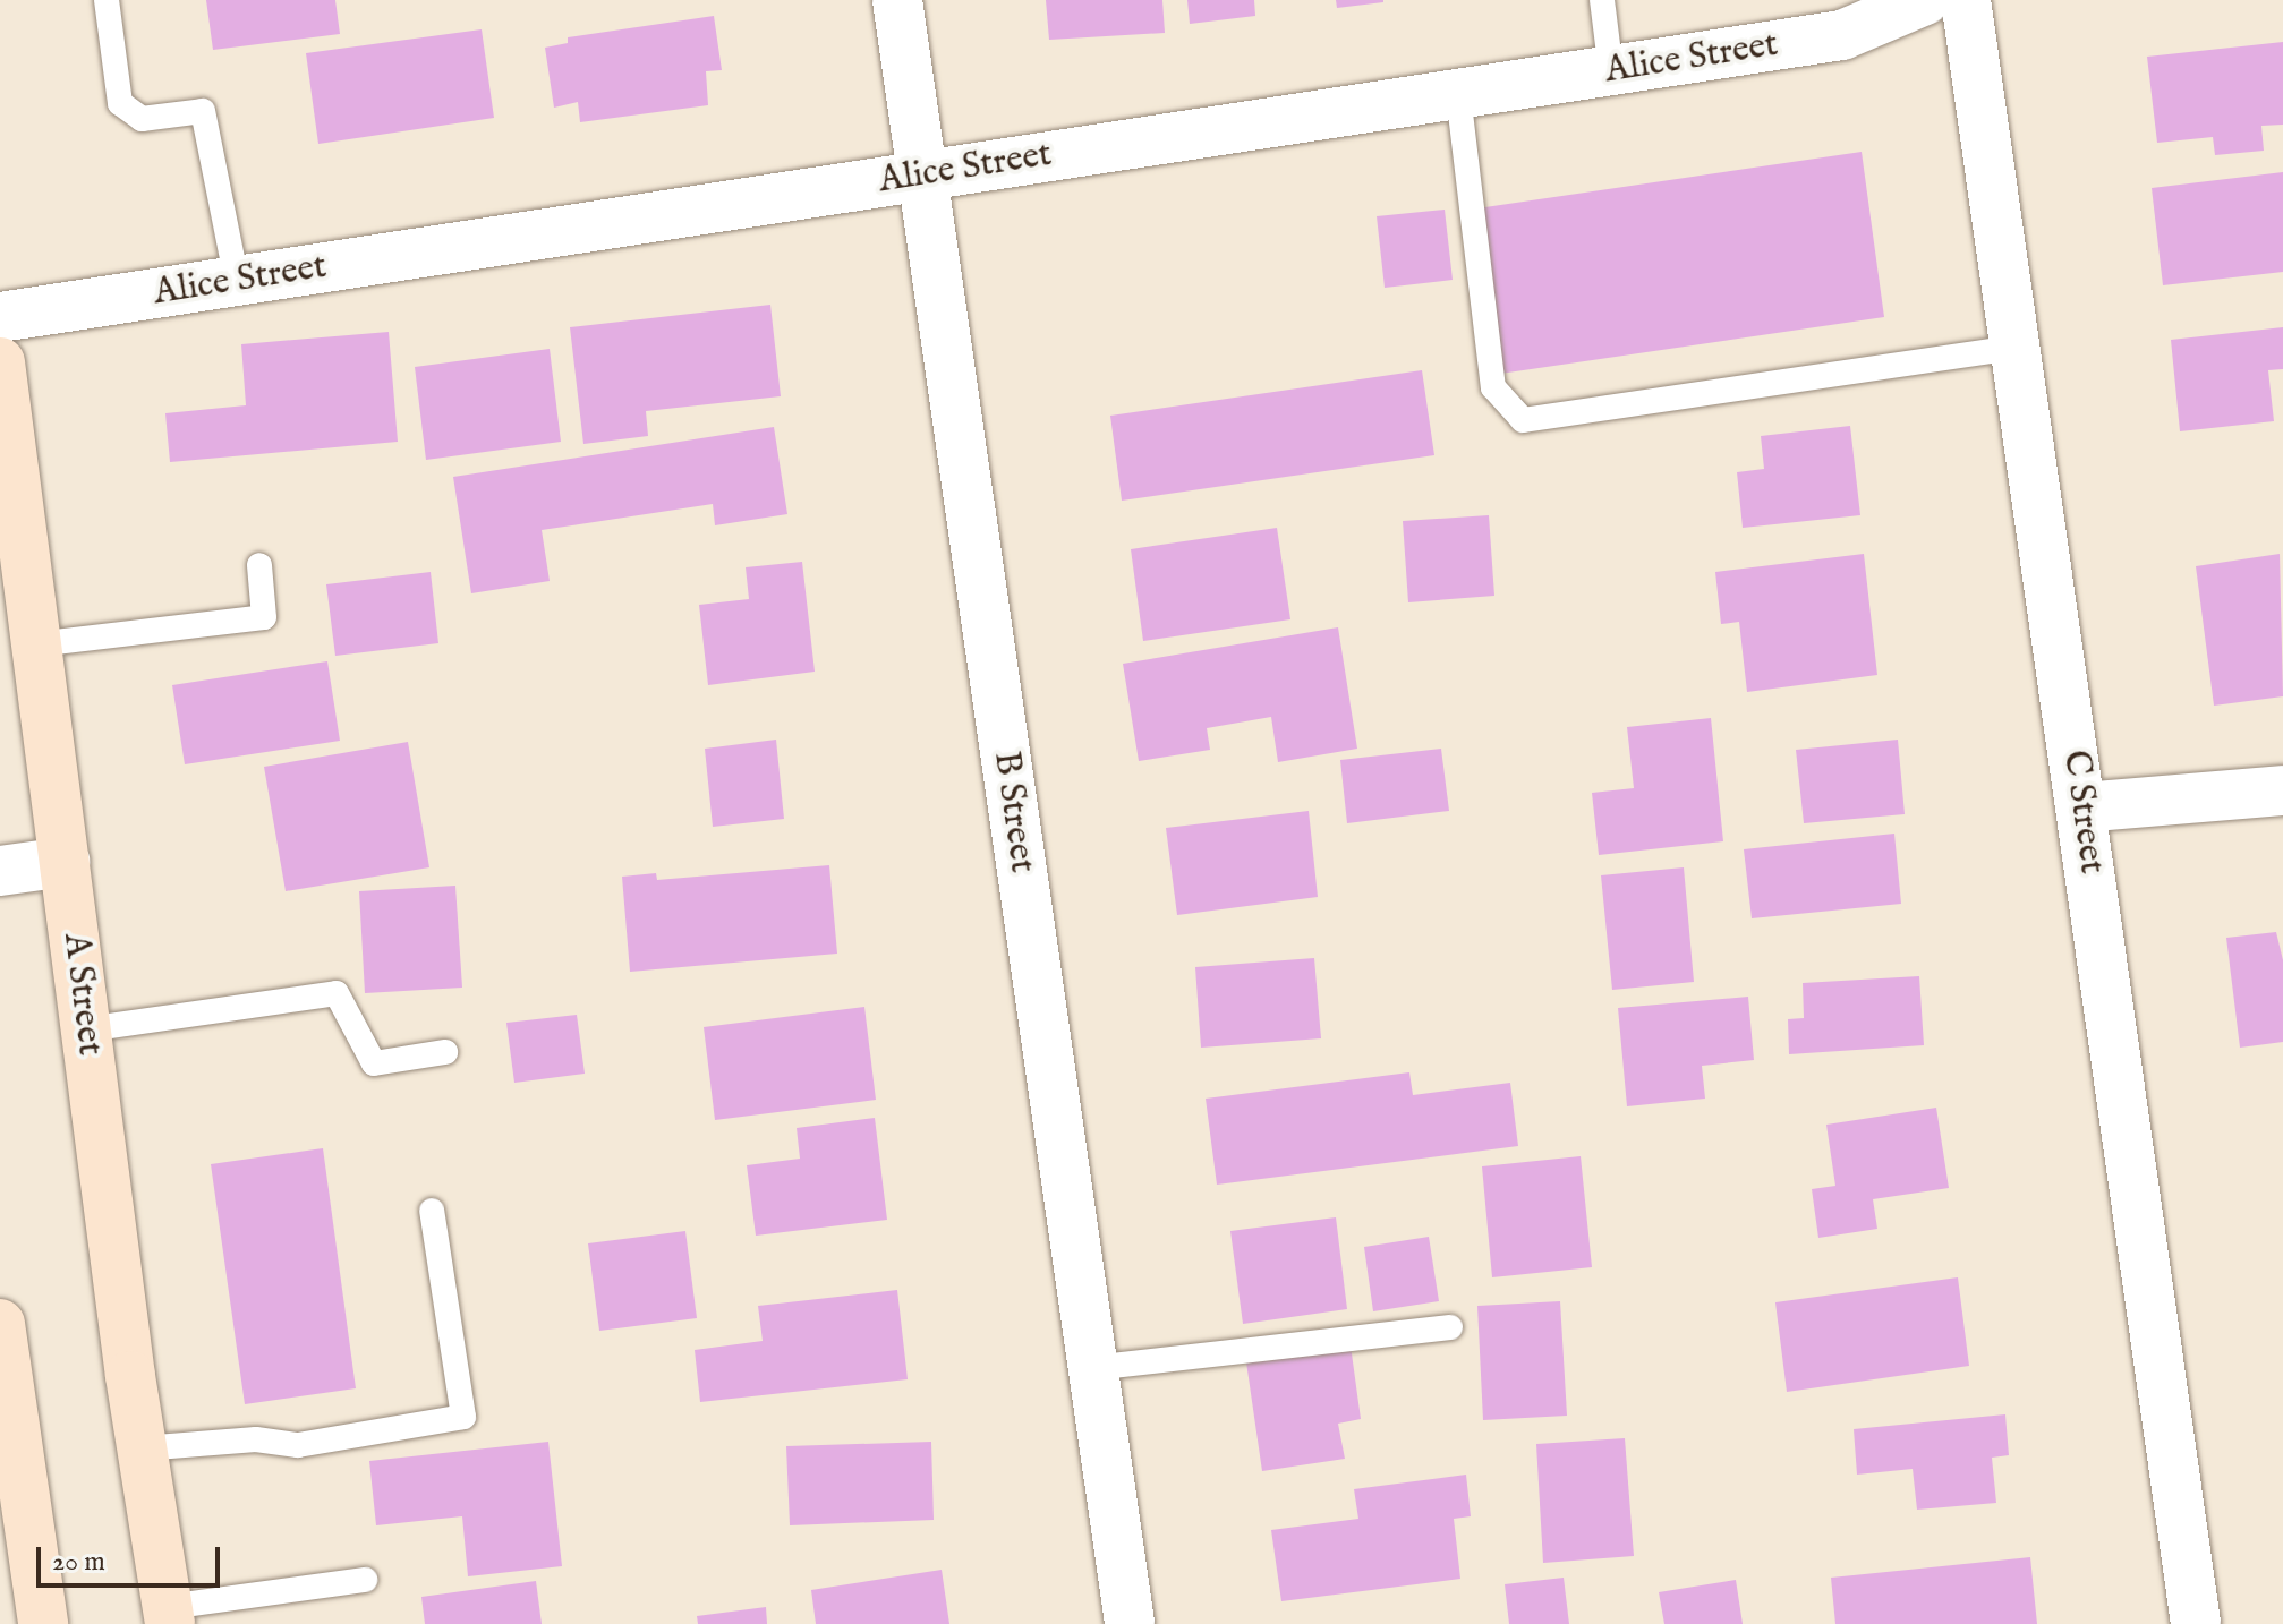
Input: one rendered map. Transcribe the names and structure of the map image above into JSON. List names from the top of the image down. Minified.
{"streets":{"main road":["A Street"],"street":["Alice Street","B Street","C Street"]},"crossings":[["Alice Street","B Street"]],"scale_bar":"20 m"}
